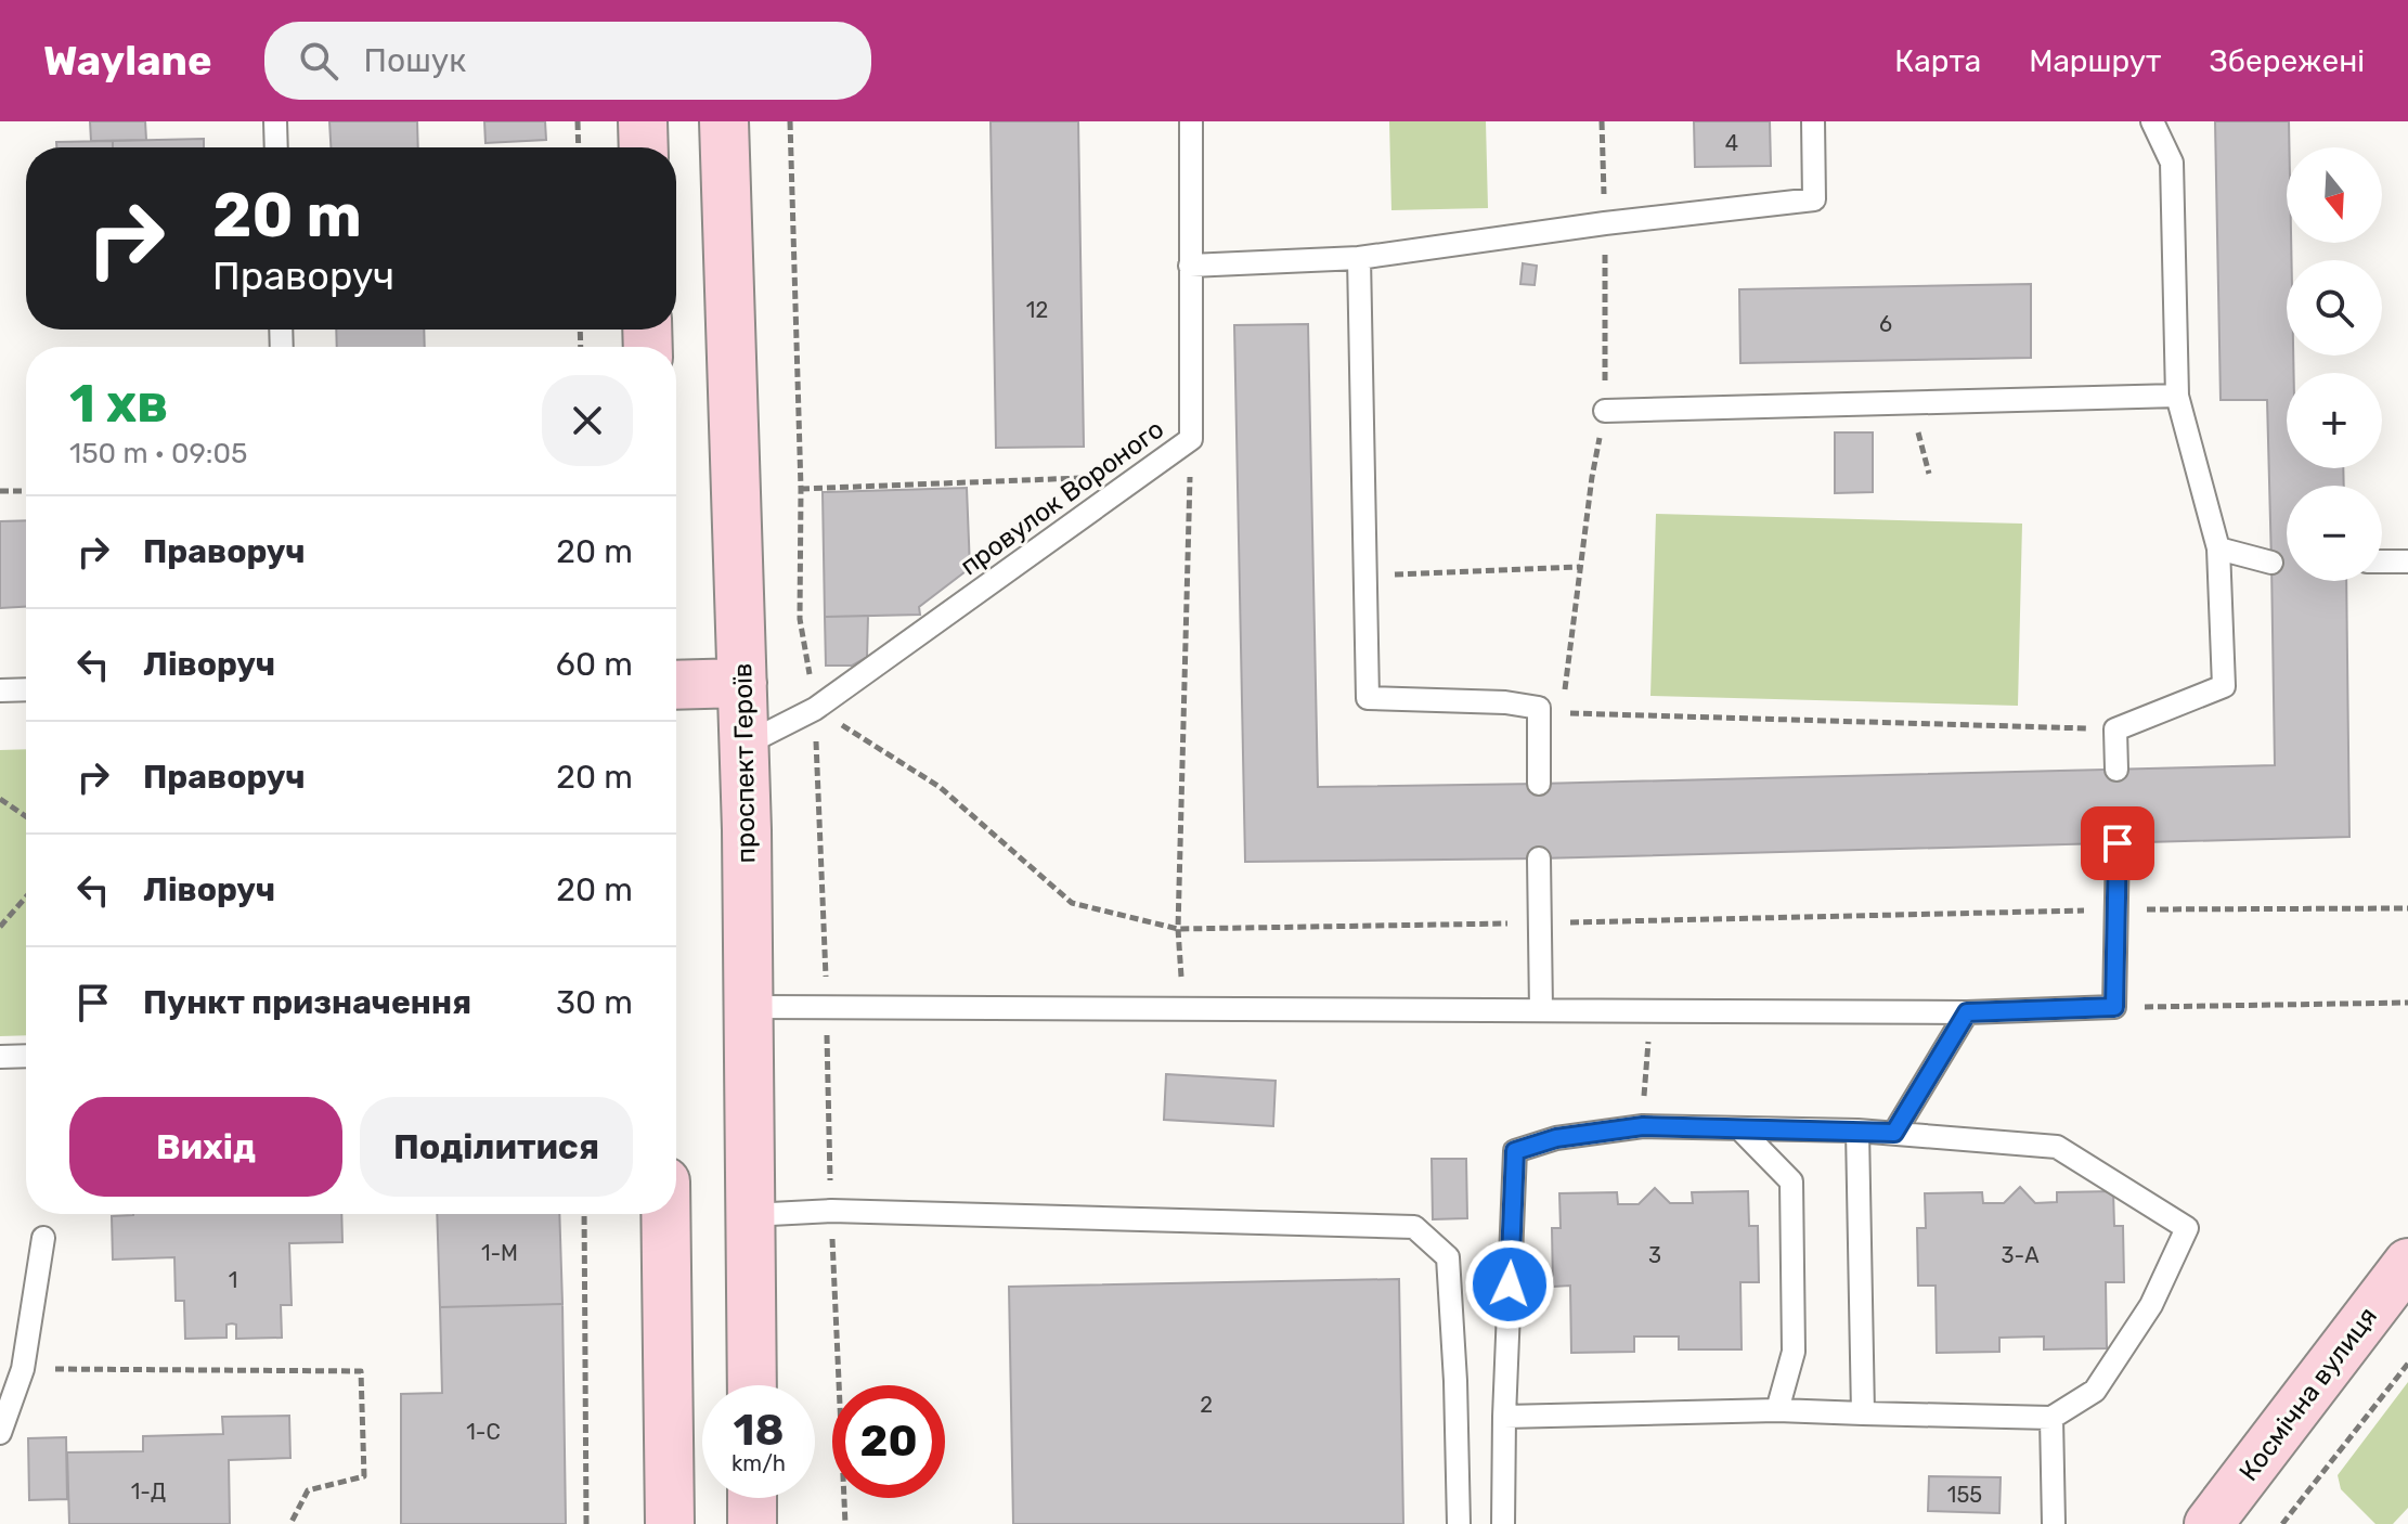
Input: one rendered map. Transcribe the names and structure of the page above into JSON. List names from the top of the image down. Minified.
{"streets":{"main road":["проспект Героїв","Космічна вулиця"],"lane":["провулок Вороного"]},"crossings":[["провулок Вороного","проспект Героїв"]],"house_numbers":["4","12","6","1-М","3","3-А","1","2","1-С","1-Д","155"],"north":"bottom","page":{"header":"Waylane","search":"Пошук","nav":["Карта","Маршрут","Збережені"],"map_buttons":["+","−"],"turn":["20 m","Праворуч"],"heading":["1 хв","150 m · 09:05"],"list":[{"name":"Праворуч","value":"20 m"},{"name":"Ліворуч","value":"60 m"},{"name":"Праворуч","value":"20 m"},{"name":"Ліворуч","value":"20 m"},{"name":"Пункт призначення","value":"30 m"}],"buttons":["Вихід","Поділитися"],"speed":"18 km/h","limit":"20"}}
